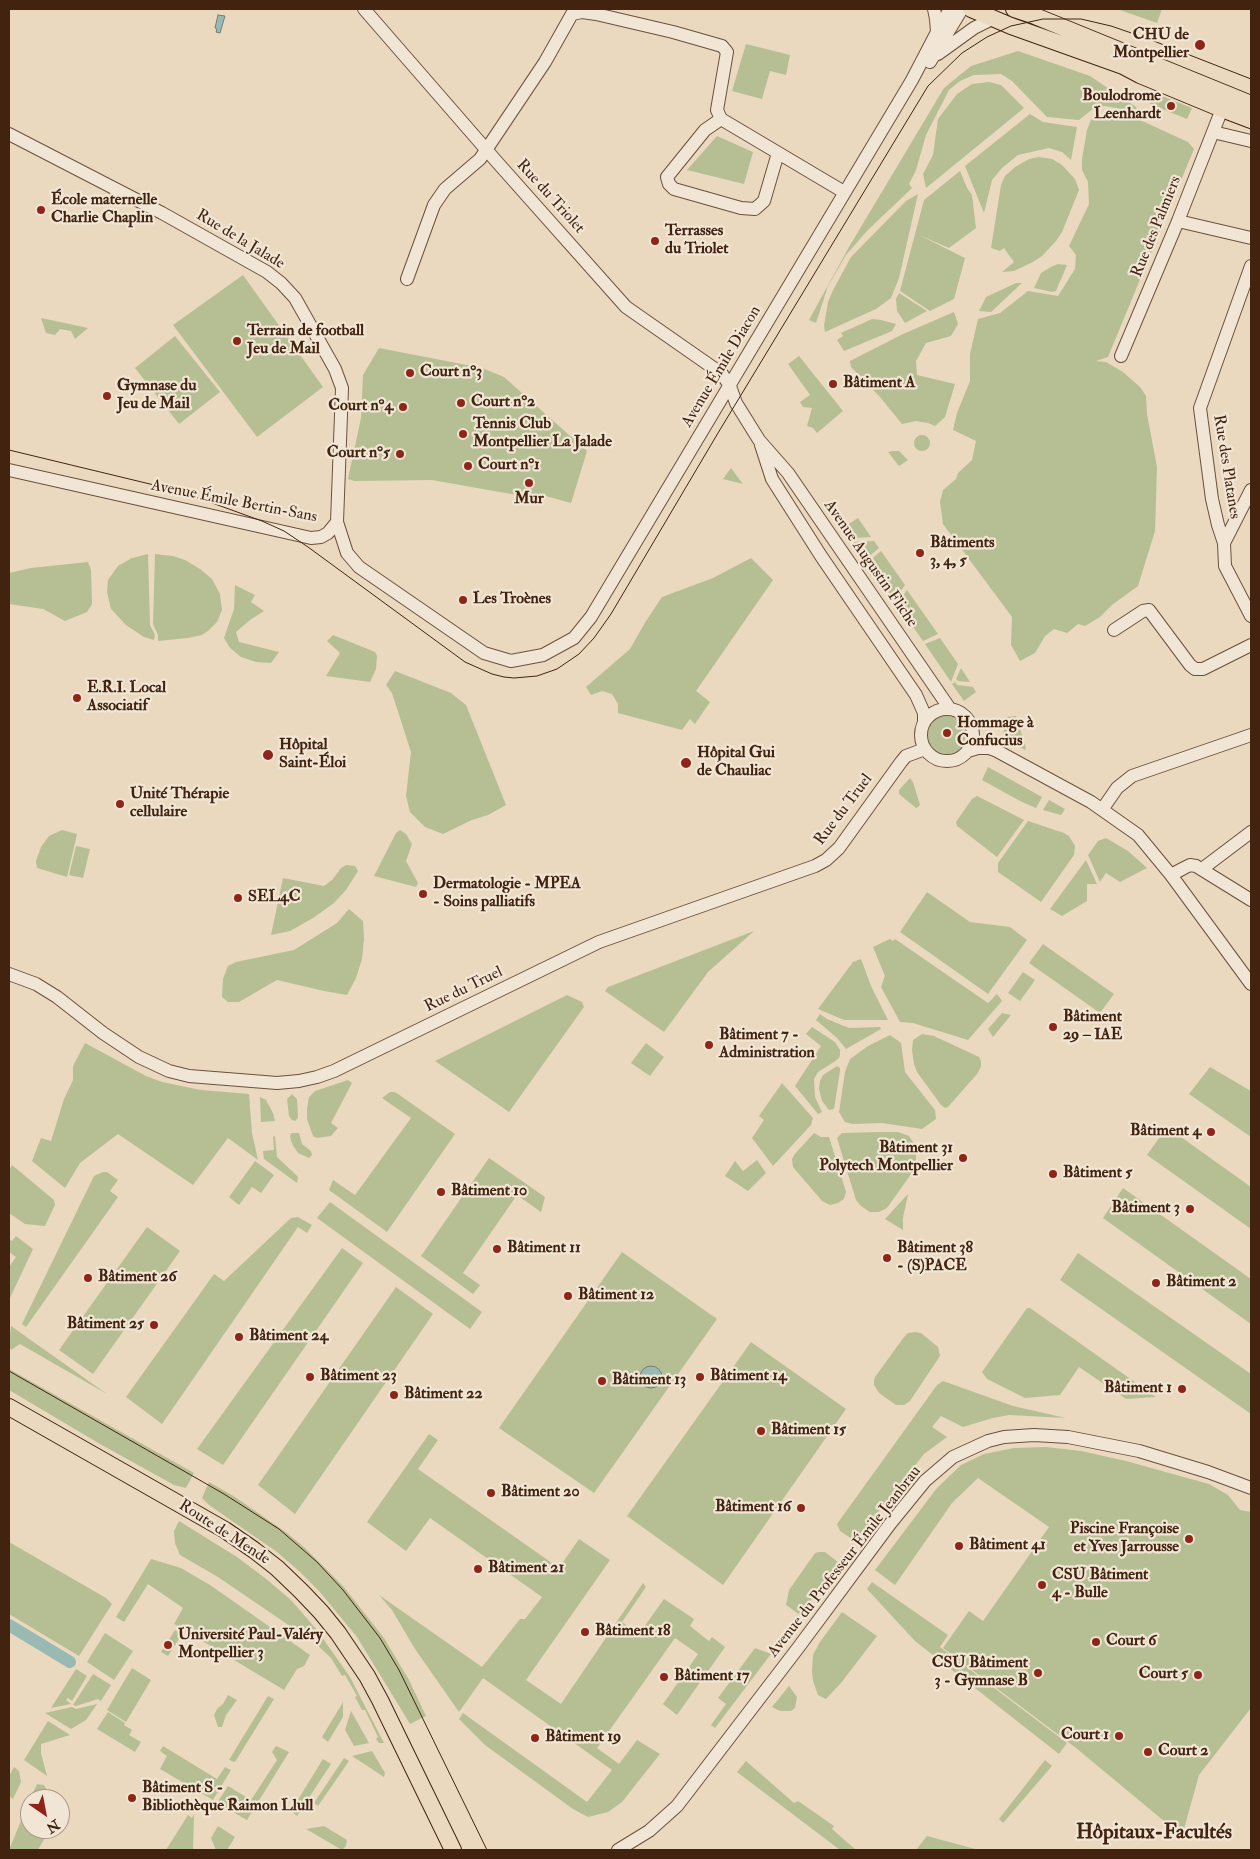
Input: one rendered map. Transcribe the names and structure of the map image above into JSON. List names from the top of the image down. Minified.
{"streets":{"main road":["Route de Mende"],"street":["Rue du Triolet","Rue des Palmiers","Rue de la Jalade","Avenue Émile Diacon","Rue des Platanes","Avenue Émile Bertin-Sans","Avenue Augustin Fliche","Rue du Truel","Avenue du Professeur Émile Jeanbrau"]},"crossings":[["Rue du Triolet","Avenue Émile Diacon"],["Rue du Triolet","Avenue Augustin Fliche"],["Rue de la Jalade","Avenue Émile Bertin-Sans"],["Avenue Émile Diacon","Avenue Émile Bertin-Sans"],["Avenue Émile Diacon","Avenue Augustin Fliche"],["Avenue Augustin Fliche","Rue du Truel"]],"districts":["Hôpitaux-Facultés"],"places":["CHU de Montpellier","Boulodrome Leenhardt","École maternelle Charlie Chaplin","Terrasses du Triolet","Terrain de football Jeu de Mail","Court n°3","Bâtiment A","Gymnase du Jeu de Mail","Court n°2","Court n°4","Tennis Club Montpellier La Jalade","Court n°5","Court n°1","Mur","Bâtiments 3, 4, 5","Les Troènes","E.R.I. Local Associatif","Hommage à Confucius","Hôpital Saint-Éloi","Hôpital Gui de Chauliac","Unité Thérapie cellulaire","Dermatologie - MPEA - Soins palliatifs","SEL4C","Bâtiment 29 – IAE","Bâtiment 7 - Administration","Bâtiment 4","Bâtiment 31 Polytech Montpellier","Bâtiment 5","Bâtiment 10","Bâtiment 3","Bâtiment 11","Bâtiment 38 - (S)PACE","Bâtiment 26","Bâtiment 2","Bâtiment 12","Bâtiment 25","Bâtiment 24","Bâtiment 23","Bâtiment 14","Bâtiment 13","Bâtiment 1","Bâtiment 22","Bâtiment 15","Bâtiment 20","Bâtiment 16","Piscine Françoise et Yves Jarrousse","Bâtiment 41","Bâtiment 21","CSU Bâtiment 4 - Bulle","Bâtiment 18","Court 6","Université Paul-Valéry Montpellier 3","CSU Bâtiment 3 - Gymnase B","Court 5","Bâtiment 17","Court 1","Bâtiment 19","Court 2","Bâtiment S - Bibliothèque Raimon Llull"],"north":"bottom right"}
